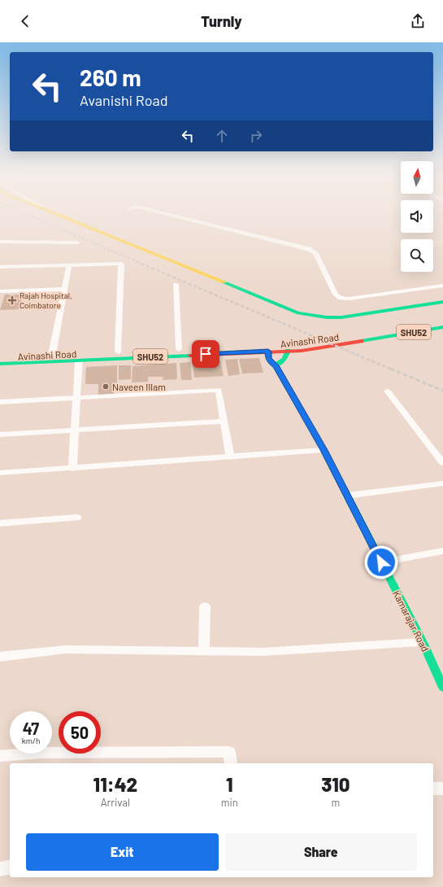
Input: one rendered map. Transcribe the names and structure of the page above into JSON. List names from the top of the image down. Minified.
{"streets":{"main road":["SHU52","Avinashi Road","Kamarajar Road"]},"crossings":[["SHU52","Avinashi Road"],["SHU52","Kamarajar Road"],["Avinashi Road","Kamarajar Road"]],"places":{"health":["Rajah Hospital, Coimbatore"],"other":["Naveen Illam"]},"north":"top","page":{"header":"Turnly","turn":["260 m","Avanishi Road"],"speed":"47 km/h","limit":"50","eta":["11:42","Arrival","1","min","310","m"],"buttons":["Exit","Share"]}}
